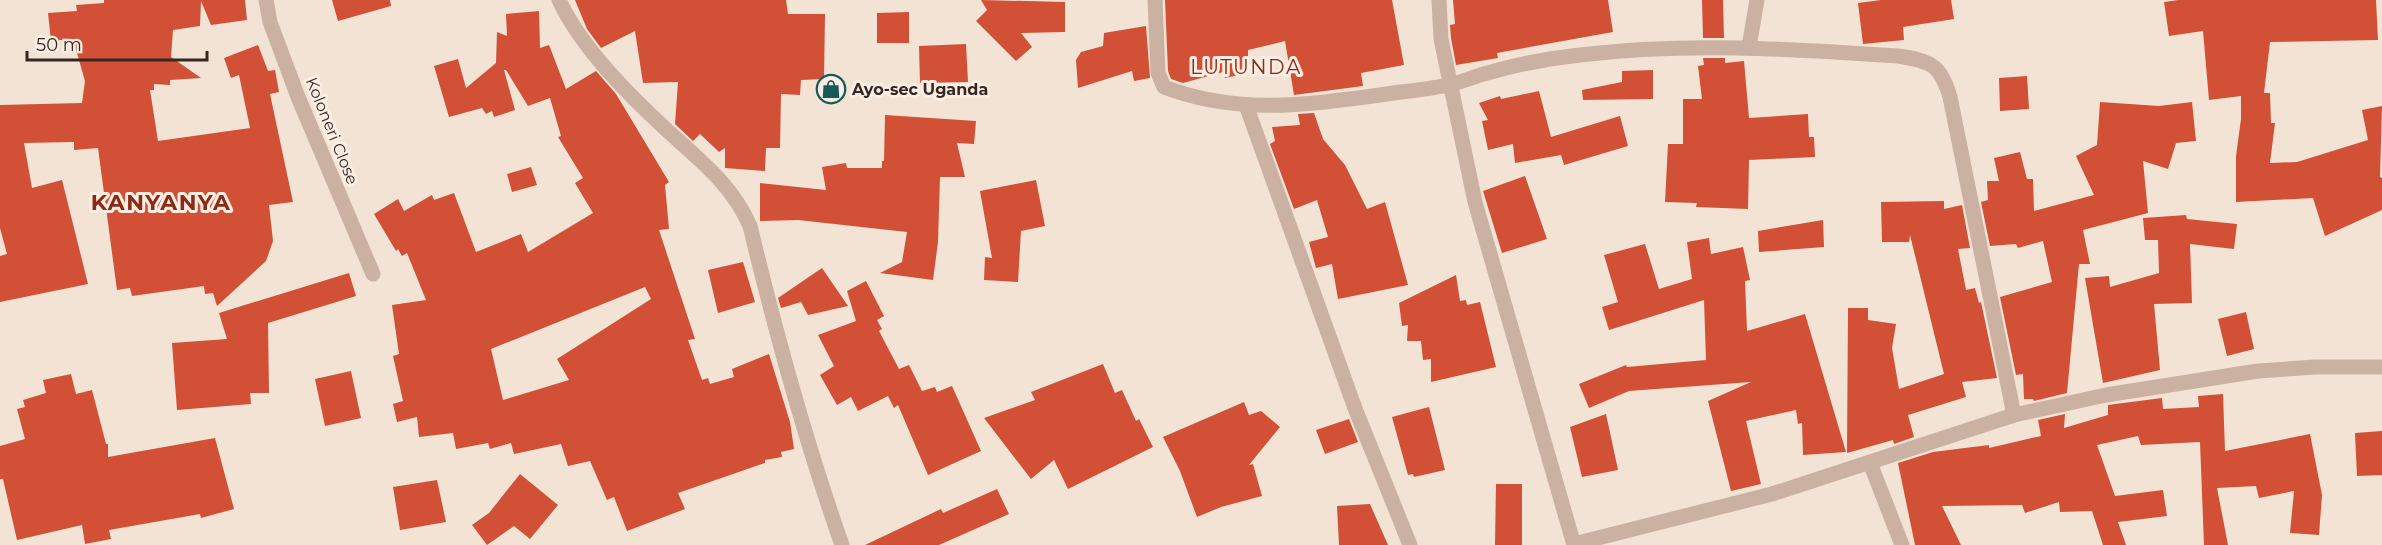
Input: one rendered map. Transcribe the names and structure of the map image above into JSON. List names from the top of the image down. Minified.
{"streets":{"street":["Koloneri Close"]},"districts":["LUTUNDA","KANYANYA"],"places":{"shop":["Ayo-sec Uganda"]},"scale_bar":"50 m"}
